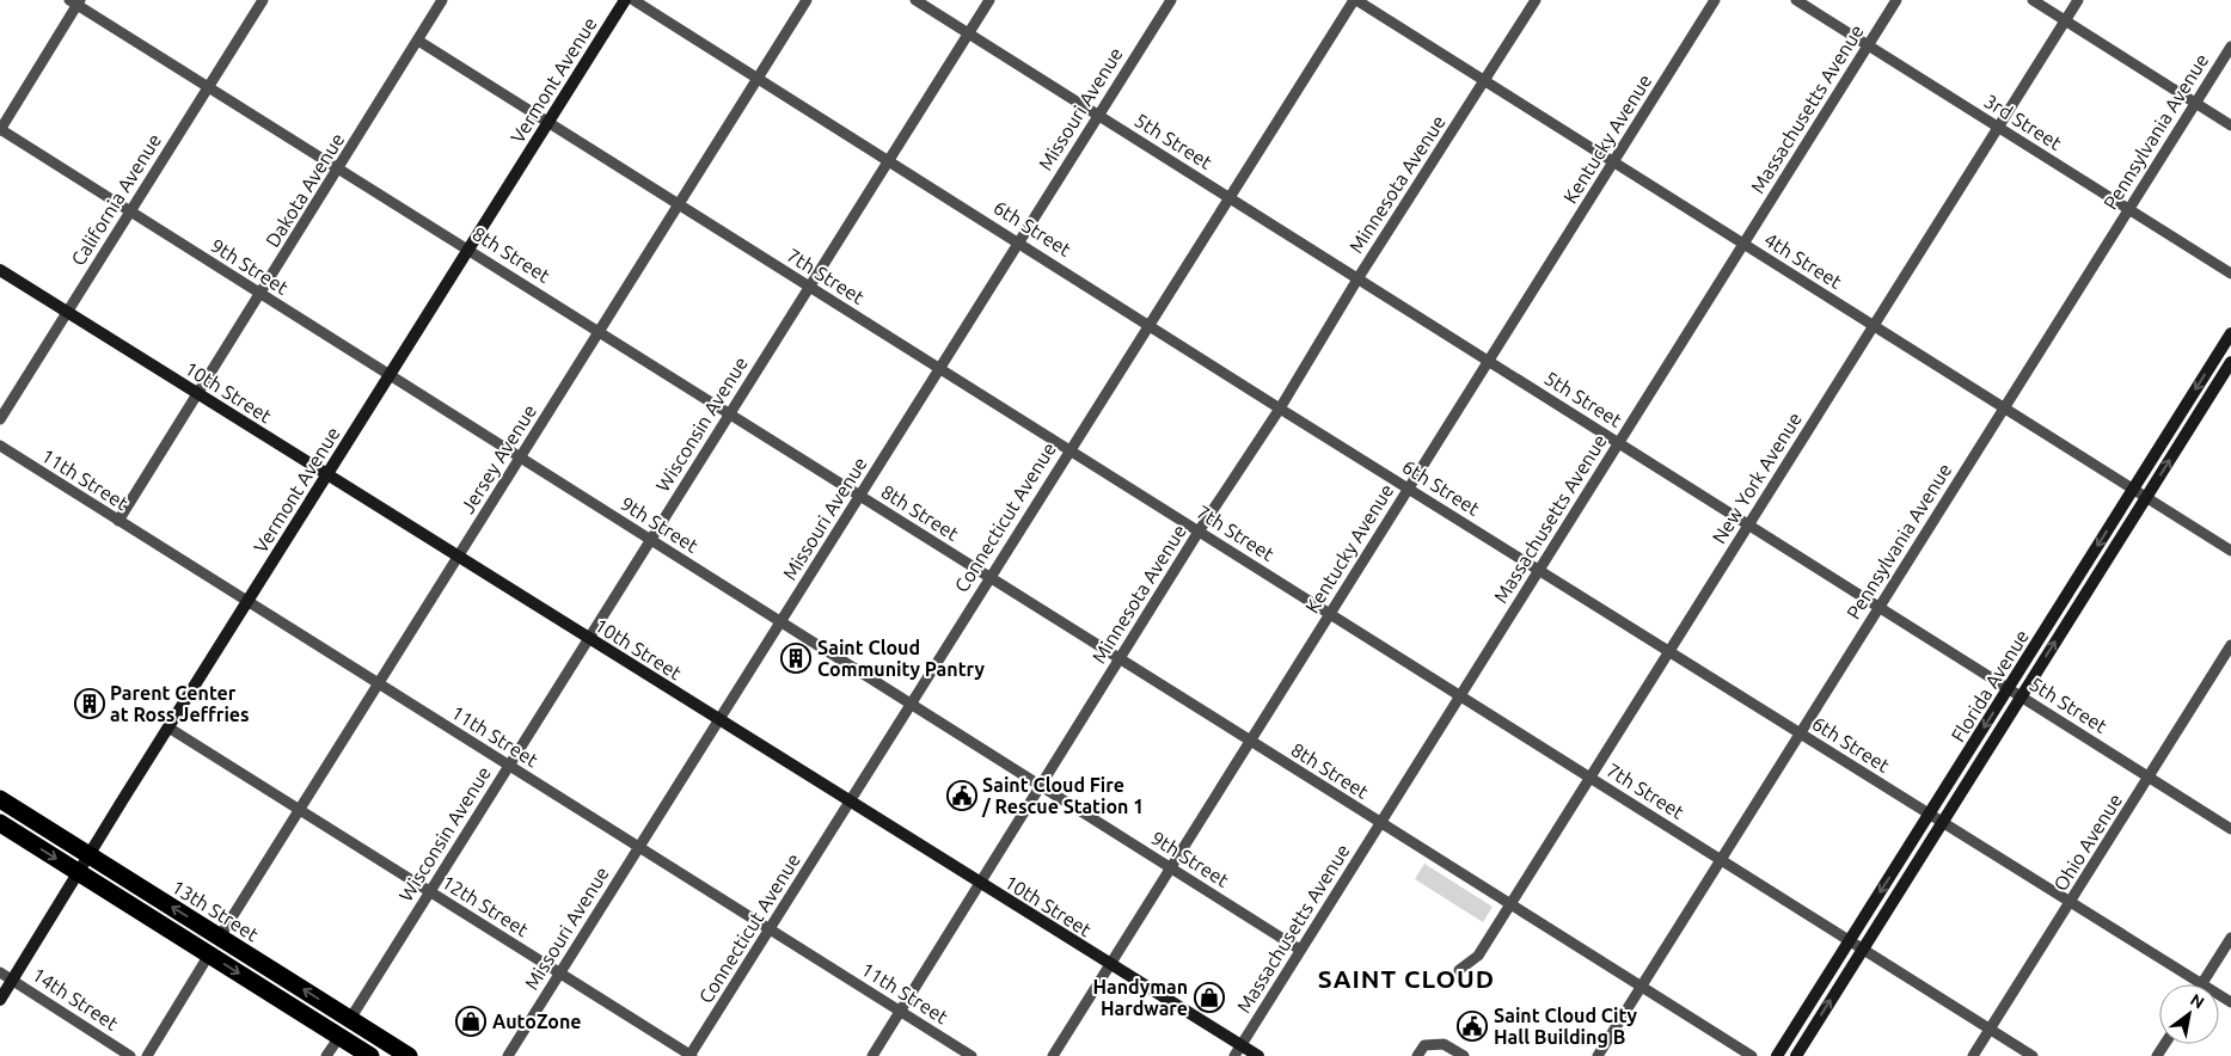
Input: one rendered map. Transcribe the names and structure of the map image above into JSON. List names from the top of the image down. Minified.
{"streets":{"highway":["13th Street"],"street":["Vermont Avenue","Missouri Avenue","Massachusetts Avenue","3rd Street","Pennsylvania Avenue","Kentucky Avenue","5th Street","Minnesota Avenue","Dakota Avenue","California Avenue","6th Street","8th Street","4th Street","9th Street","7th Street","10th Street","Wisconsin Avenue","Jersey Avenue","New York Avenue","11th Street","Connecticut Avenue","Florida Avenue","Ohio Avenue","12th Street","14th Street"]},"crossings":[["Vermont Avenue","8th Street"],["Vermont Avenue","9th Street"],["Vermont Avenue","7th Street"],["Vermont Avenue","10th Street"],["Vermont Avenue","11th Street"],["Vermont Avenue","12th Street"],["Vermont Avenue","13th Street"],["Vermont Avenue","14th Street"],["Missouri Avenue","5th Street"],["Missouri Avenue","6th Street"],["Missouri Avenue","8th Street"],["Missouri Avenue","9th Street"],["Missouri Avenue","7th Street"],["Missouri Avenue","10th Street"],["Missouri Avenue","11th Street"],["Missouri Avenue","12th Street"],["Massachusetts Avenue","3rd Street"],["Massachusetts Avenue","5th Street"],["Massachusetts Avenue","6th Street"],["Massachusetts Avenue","8th Street"],["Massachusetts Avenue","4th Street"],["Massachusetts Avenue","9th Street"],["Massachusetts Avenue","7th Street"],["Massachusetts Avenue","10th Street"],["3rd Street","Pennsylvania Avenue"],["3rd Street","New York Avenue"],["Pennsylvania Avenue","5th Street"],["Pennsylvania Avenue","6th Street"],["Pennsylvania Avenue","8th Street"],["Pennsylvania Avenue","4th Street"],["Pennsylvania Avenue","7th Street"],["Kentucky Avenue","5th Street"],["Kentucky Avenue","6th Street"],["Kentucky Avenue","8th Street"],["Kentucky Avenue","4th Street"],["Kentucky Avenue","9th Street"],["Kentucky Avenue","7th Street"],["Kentucky Avenue","10th Street"],["5th Street","Minnesota Avenue"],["5th Street","Wisconsin Avenue"],["5th Street","New York Avenue"],["5th Street","Connecticut Avenue"],["5th Street","Florida Avenue"],["5th Street","Ohio Avenue"],["Minnesota Avenue","6th Street"],["Minnesota Avenue","8th Street"],["Minnesota Avenue","4th Street"],["Minnesota Avenue","9th Street"],["Minnesota Avenue","7th Street"],["Minnesota Avenue","10th Street"],["Minnesota Avenue","11th Street"],["Dakota Avenue","8th Street"],["Dakota Avenue","9th Street"],["Dakota Avenue","7th Street"],["Dakota Avenue","10th Street"],["Dakota Avenue","11th Street"],["California Avenue","8th Street"],["California Avenue","9th Street"],["California Avenue","10th Street"],["6th Street","Wisconsin Avenue"],["6th Street","Jersey Avenue"],["6th Street","New York Avenue"],["6th Street","Connecticut Avenue"],["6th Street","Florida Avenue"],["6th Street","Ohio Avenue"],["8th Street","Wisconsin Avenue"],["8th Street","Jersey Avenue"],["8th Street","New York Avenue"],["8th Street","Connecticut Avenue"],["4th Street","New York Avenue"],["4th Street","Connecticut Avenue"],["4th Street","Florida Avenue"],["9th Street","Wisconsin Avenue"],["9th Street","Jersey Avenue"],["9th Street","Connecticut Avenue"],["7th Street","Wisconsin Avenue"],["7th Street","Jersey Avenue"],["7th Street","New York Avenue"],["7th Street","Connecticut Avenue"],["7th Street","Florida Avenue"],["7th Street","Ohio Avenue"],["10th Street","Wisconsin Avenue"],["10th Street","Jersey Avenue"],["10th Street","Connecticut Avenue"],["Wisconsin Avenue","11th Street"],["Wisconsin Avenue","12th Street"],["Wisconsin Avenue","13th Street"],["Jersey Avenue","11th Street"],["Jersey Avenue","12th Street"],["Jersey Avenue","13th Street"],["11th Street","Connecticut Avenue"],["Connecticut Avenue","12th Street"]],"districts":["SAINT CLOUD"],"places":{"building":["Saint Cloud Community Pantry","Parent Center at Ross Jeffries"],"public building":["Saint Cloud Fire / Rescue Station 1","Saint Cloud City Hall Building B"],"shop":["Handyman Hardware","AutoZone"]},"north":"top right"}
